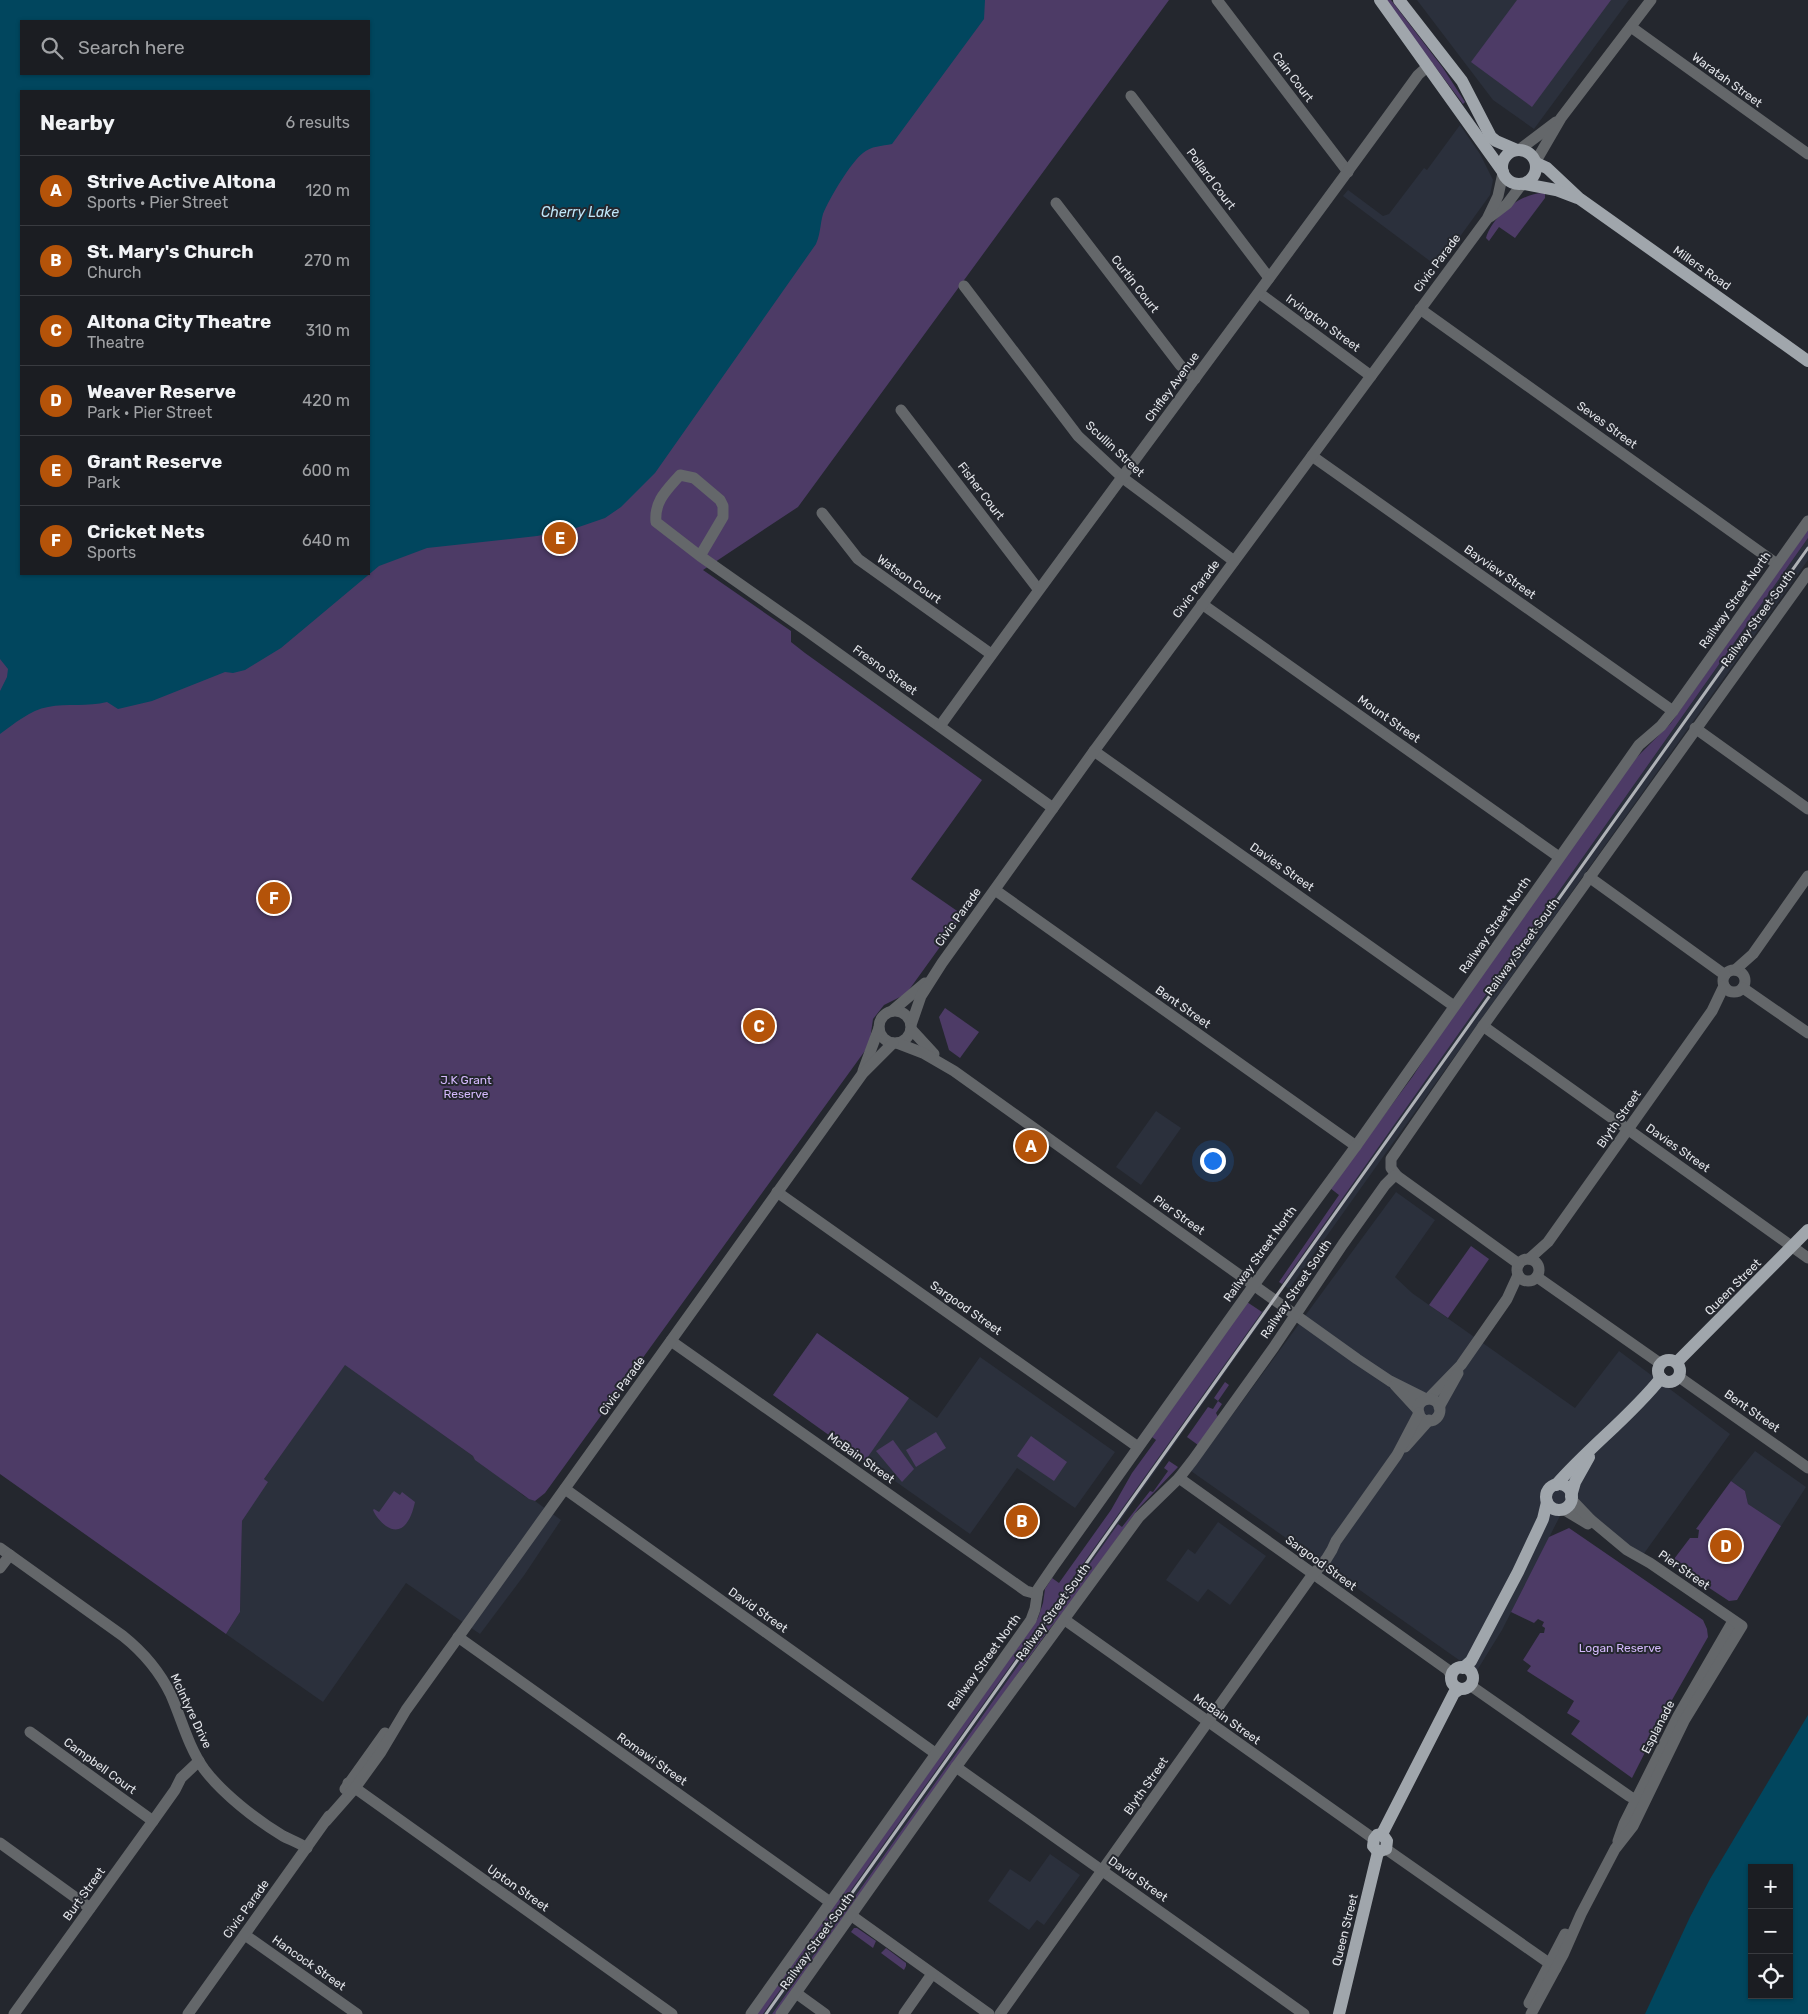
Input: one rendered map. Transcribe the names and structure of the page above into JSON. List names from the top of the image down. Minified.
{"streets":{"main road":["Millers Road","Queen Street"],"street":["Cain Court","Waratah Street","Pollard Court","Civic Parade","Curtin Court","Irvington Street","Chifley Avenue","Seves Street","Scullin Street","Fisher Court","Bayview Street","Watson Court","Railway Street North","Railway Street South","Fresno Street","Mount Street","Davies Street","Bent Street","Blyth Street","Pier Street","Sargood Street","McBain Street","David Street","McIntyre Drive","Esplanade","Romawi Street","Campbell Court","Upton Street","Burt Street","Hancock Street"]},"crossings":[["Cain Court","Chifley Avenue"],["Pollard Court","Chifley Avenue"],["Civic Parade","Millers Road"],["Civic Parade","Irvington Street"],["Civic Parade","Seves Street"],["Civic Parade","Scullin Street"],["Civic Parade","Bayview Street"],["Civic Parade","Fresno Street"],["Civic Parade","Mount Street"],["Civic Parade","Davies Street"],["Civic Parade","Bent Street"],["Civic Parade","Pier Street"],["Civic Parade","Sargood Street"],["Civic Parade","McBain Street"],["Civic Parade","David Street"],["Civic Parade","McIntyre Drive"],["Civic Parade","Romawi Street"],["Civic Parade","Upton Street"],["Civic Parade","Hancock Street"],["Curtin Court","Chifley Avenue"],["Irvington Street","Chifley Avenue"],["Chifley Avenue","Scullin Street"],["Chifley Avenue","Fisher Court"],["Chifley Avenue","Watson Court"],["Chifley Avenue","Fresno Street"],["Seves Street","Railway Street North"],["Bayview Street","Railway Street North"],["Railway Street North","Mount Street"],["Railway Street North","Davies Street"],["Railway Street North","Bent Street"],["Railway Street North","Pier Street"],["Railway Street North","Sargood Street"],["Railway Street North","McBain Street"],["Railway Street North","David Street"],["Railway Street North","Romawi Street"],["Railway Street South","Davies Street"],["Railway Street South","Pier Street"],["Railway Street South","Sargood Street"],["Railway Street South","McBain Street"],["Railway Street South","David Street"],["Davies Street","Blyth Street"],["Davies Street","Queen Street"],["Bent Street","Queen Street"],["Blyth Street","Pier Street"],["Blyth Street","Sargood Street"],["Blyth Street","McBain Street"],["Blyth Street","David Street"],["Pier Street","Esplanade"],["Sargood Street","Esplanade"],["McIntyre Drive","Burt Street"],["Campbell Court","Burt Street"]],"water":["Cherry Lake"],"parks":["J.K Grant Reserve","Logan Reserve"],"page":{"search":"Search here","heading":["Nearby","6 results"],"list":[{"mark":"A","name":"Strive Active Altona","note":"Sports · Pier Street","value":"120 m"},{"mark":"B","name":"St. Mary's Church","note":"Church","value":"270 m"},{"mark":"C","name":"Altona City Theatre","note":"Theatre","value":"310 m"},{"mark":"D","name":"Weaver Reserve","note":"Park · Pier Street","value":"420 m"},{"mark":"E","name":"Grant Reserve","note":"Park","value":"600 m"},{"mark":"F","name":"Cricket Nets","note":"Sports","value":"640 m"}],"pins":["E","F","C","A","B","D"],"map_buttons":["+","−"]}}
